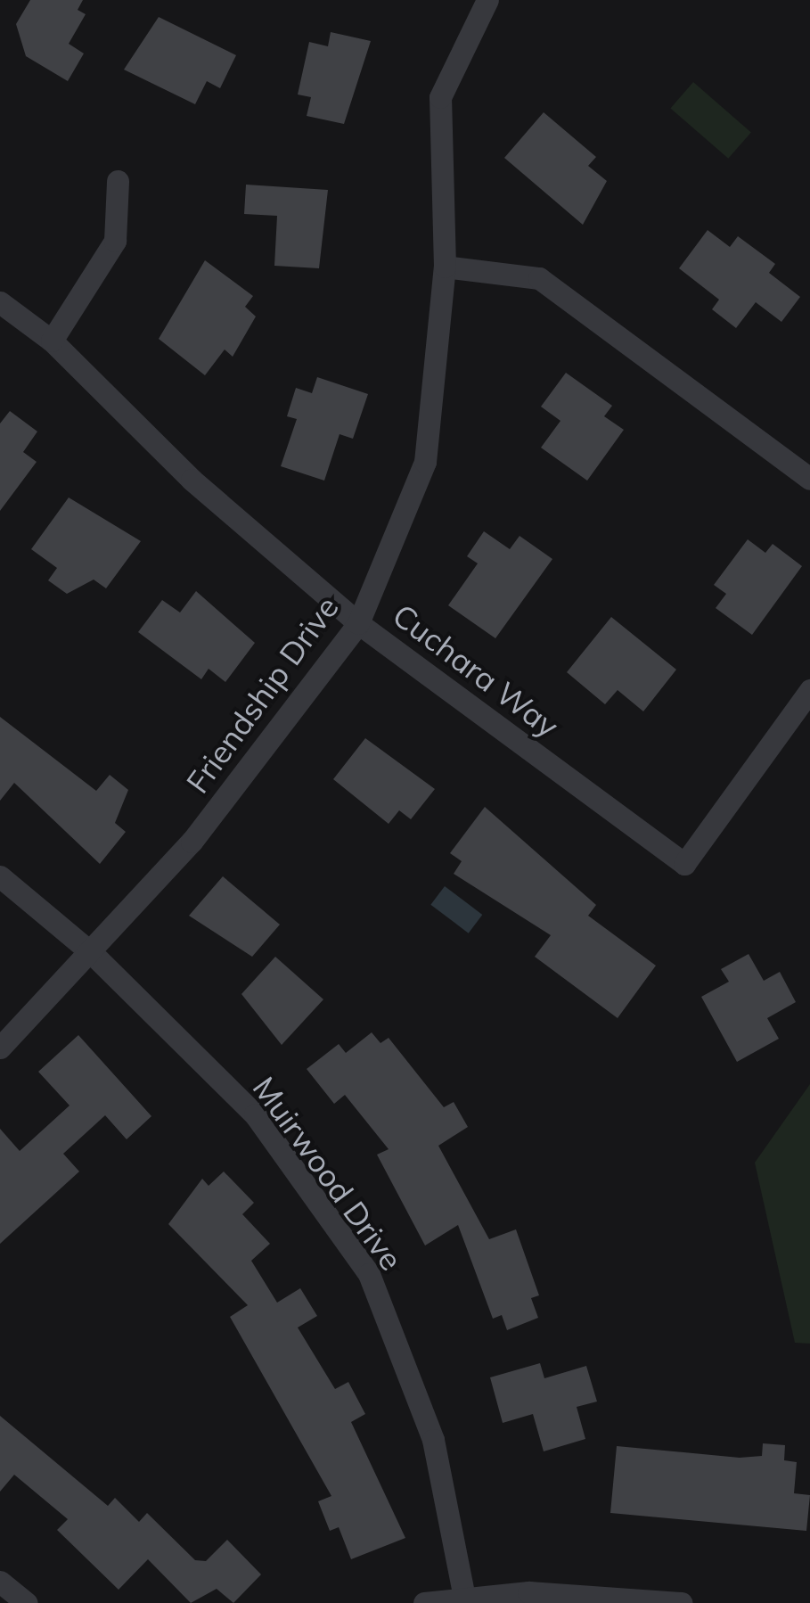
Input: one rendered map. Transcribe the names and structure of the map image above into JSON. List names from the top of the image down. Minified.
{"streets":{"street":["Cuchara Way","Friendship Drive","Muirwood Drive"]},"crossings":[["Cuchara Way","Friendship Drive"],["Friendship Drive","Muirwood Drive"]]}
